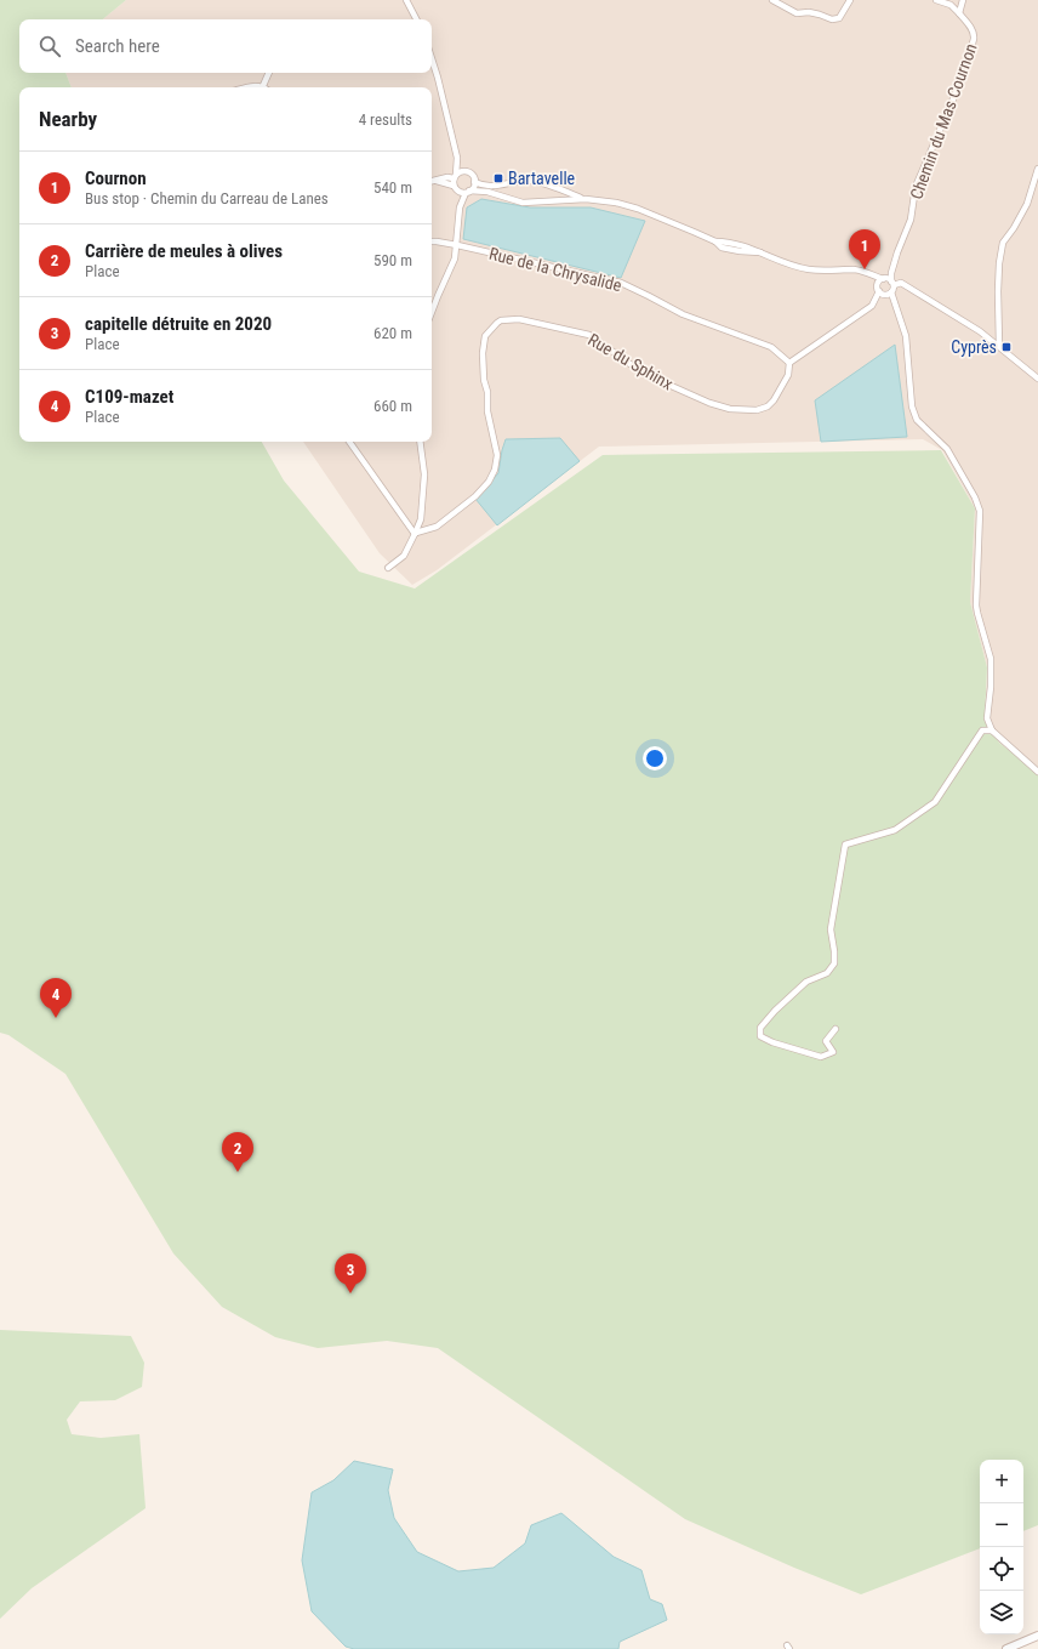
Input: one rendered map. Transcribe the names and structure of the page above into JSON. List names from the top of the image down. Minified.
{"streets":{"street":["Chemin du Mas Cournon","Rue de la Chrysalide","Rue du Sphinx"]},"crossings":[["Rue de la Chrysalide","Rue du Sphinx"]],"places":{"transit":["Bartavelle","Cyprès"]},"page":{"search":"Search here","heading":["Nearby","4 results"],"list":[{"mark":"1","name":"Cournon","note":"Bus stop · Chemin du Carreau de Lanes","value":"540 m"},{"mark":"2","name":"Carrière de meules à olives","note":"Place","value":"590 m"},{"mark":"3","name":"capitelle détruite en 2020","note":"Place","value":"620 m"},{"mark":"4","name":"C109-mazet","note":"Place","value":"660 m"}],"pins":["1","4","2","3"],"map_buttons":["+","−"]}}
